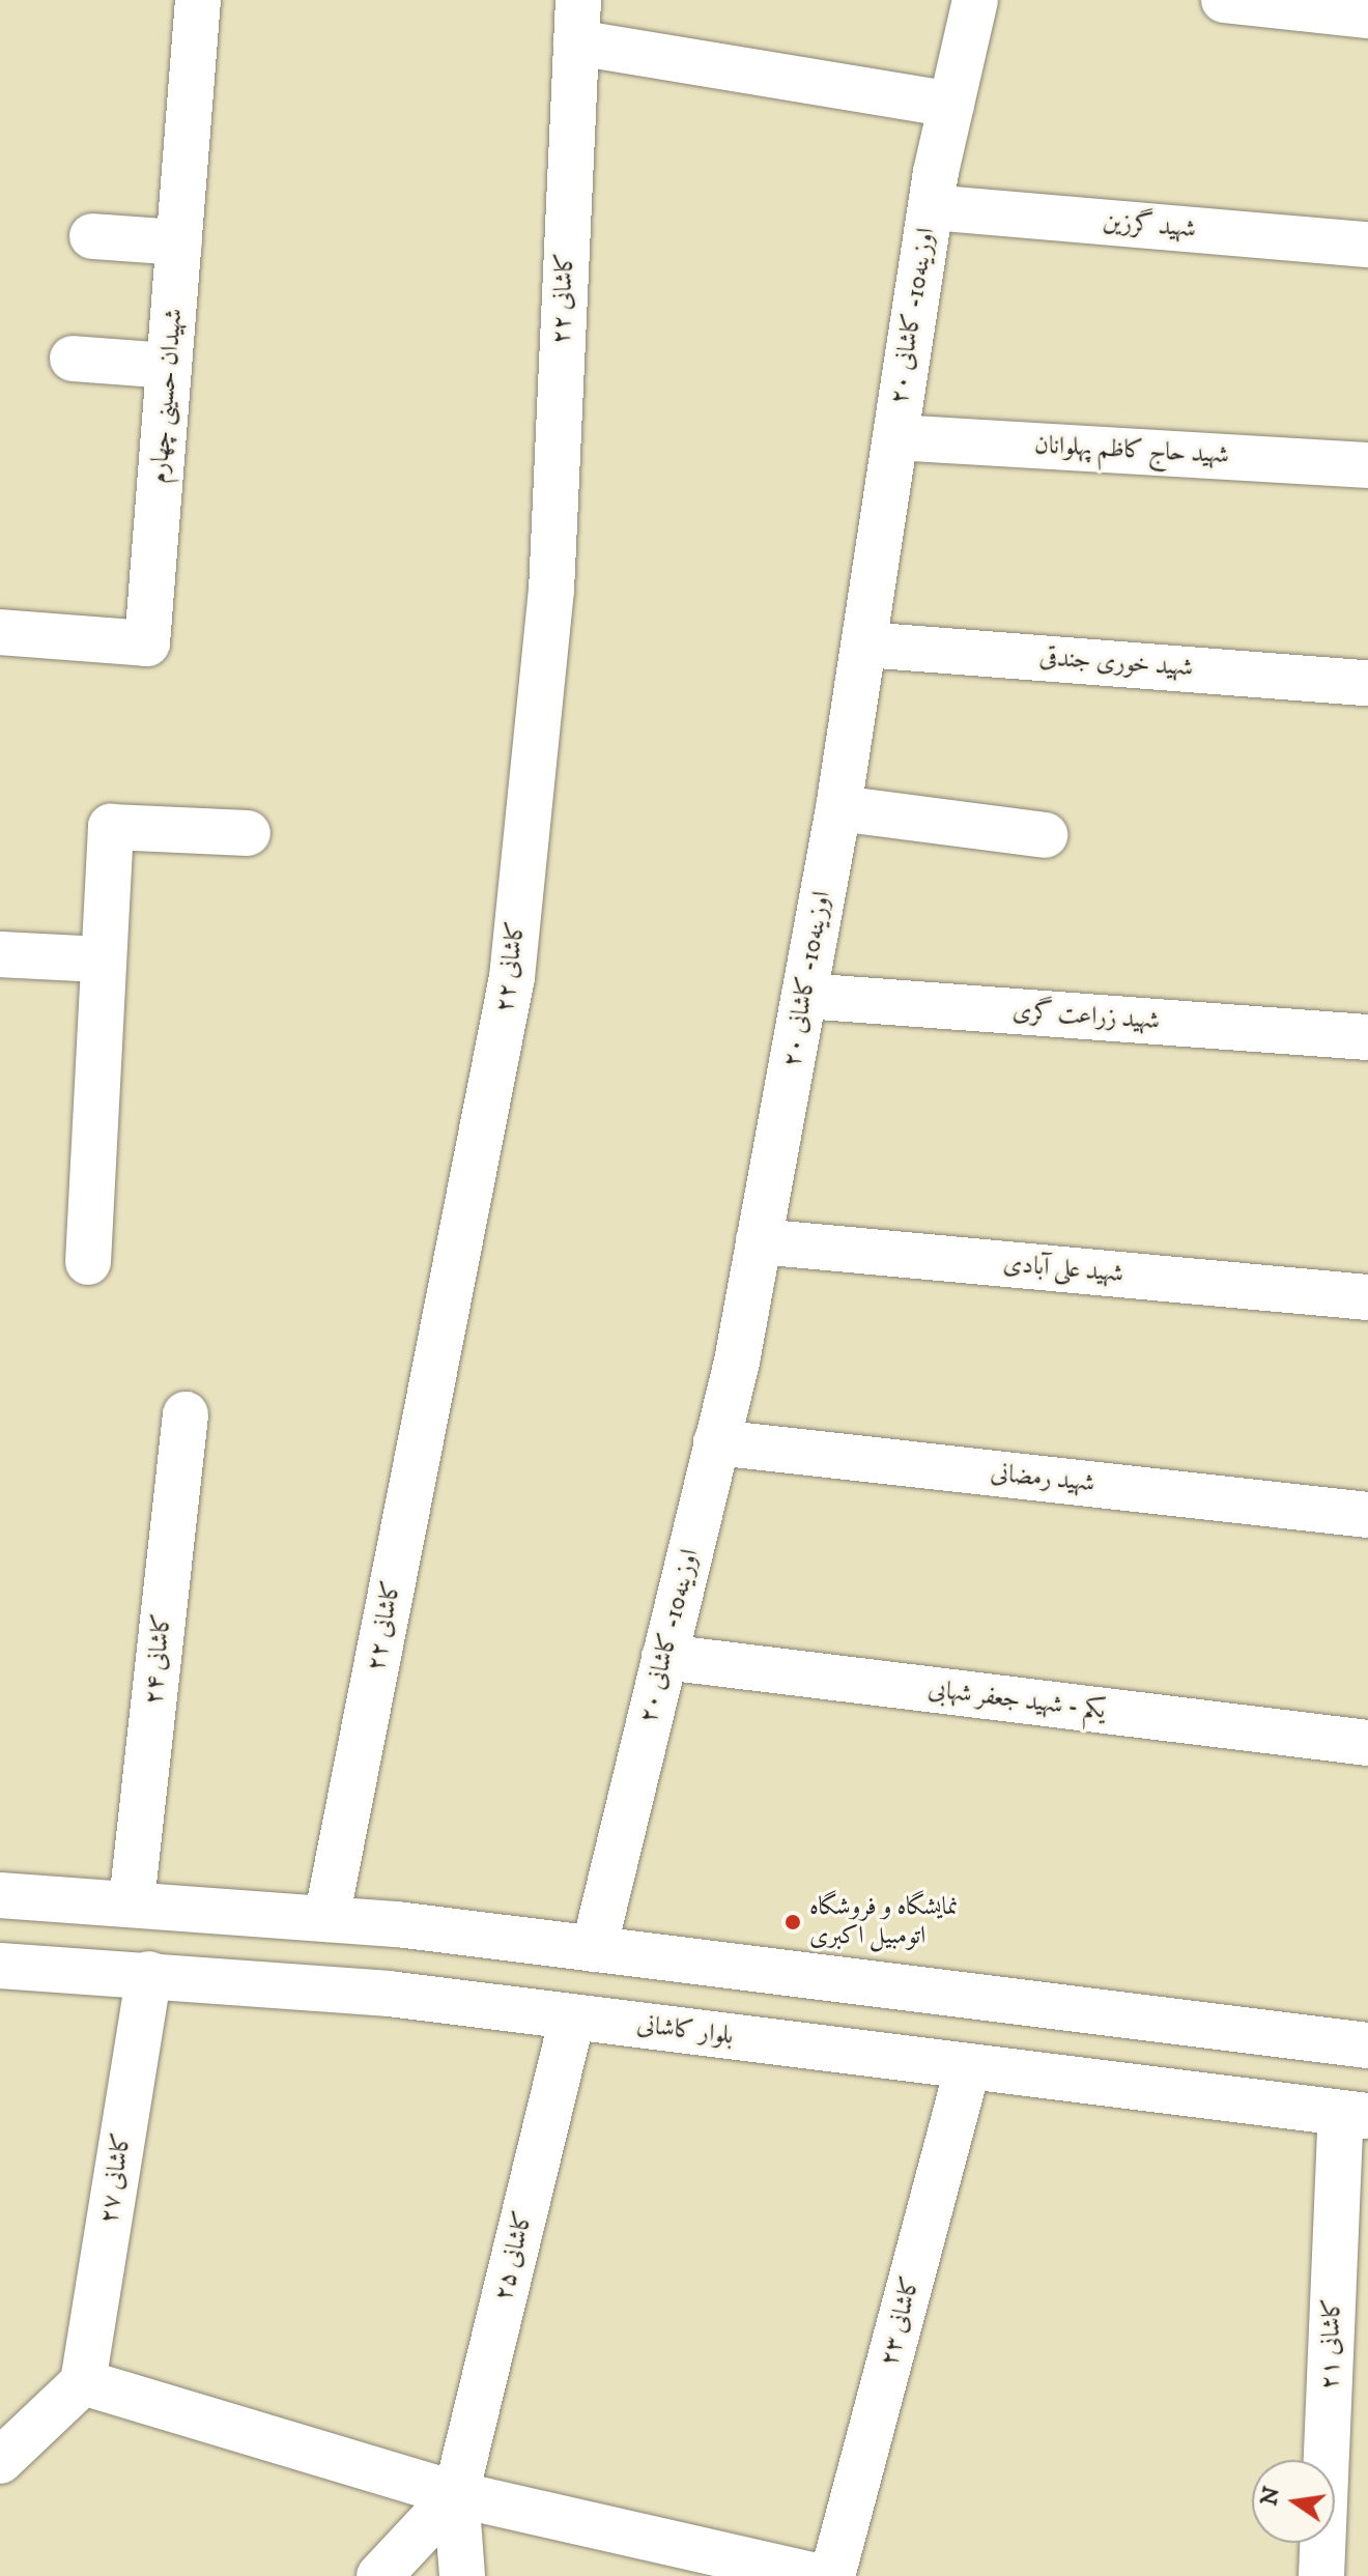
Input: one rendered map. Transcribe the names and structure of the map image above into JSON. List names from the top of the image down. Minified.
{"streets":{"street":["شهید گرزین","کاشانی ۲۲","اوزینه10- کاشانی ۲۰","شهیدان حسینی چهارم","شهید حاج کاظم پهلوانان","شهید خوری جندقی","شهید زراعت گری","شهید علی آبادی","شهید رمضانی","۲۴ کاشانی","یکم - شهید جعفر شهابی","بلوار کاشانی","کاشانی ۲۷","کاشانی ۲۵","کاشانی ۲۳","کاشانی ۲۱"]},"crossings":[["شهید گرزین","اوزینه10- کاشانی ۲۰"],["اوزینه10- کاشانی ۲۰","شهید حاج کاظم پهلوانان"],["اوزینه10- کاشانی ۲۰","شهید خوری جندقی"],["اوزینه10- کاشانی ۲۰","شهید زراعت گری"],["اوزینه10- کاشانی ۲۰","شهید علی آبادی"],["اوزینه10- کاشانی ۲۰","شهید رمضانی"],["اوزینه10- کاشانی ۲۰","یکم - شهید جعفر شهابی"],["بلوار کاشانی","کاشانی ۲۷"],["بلوار کاشانی","کاشانی ۲۵"],["بلوار کاشانی","کاشانی ۲۳"],["بلوار کاشانی","کاشانی ۲۱"]],"places":["نمایشگاه و فروشگاه اتومبیل اکبری"],"north":"left"}
